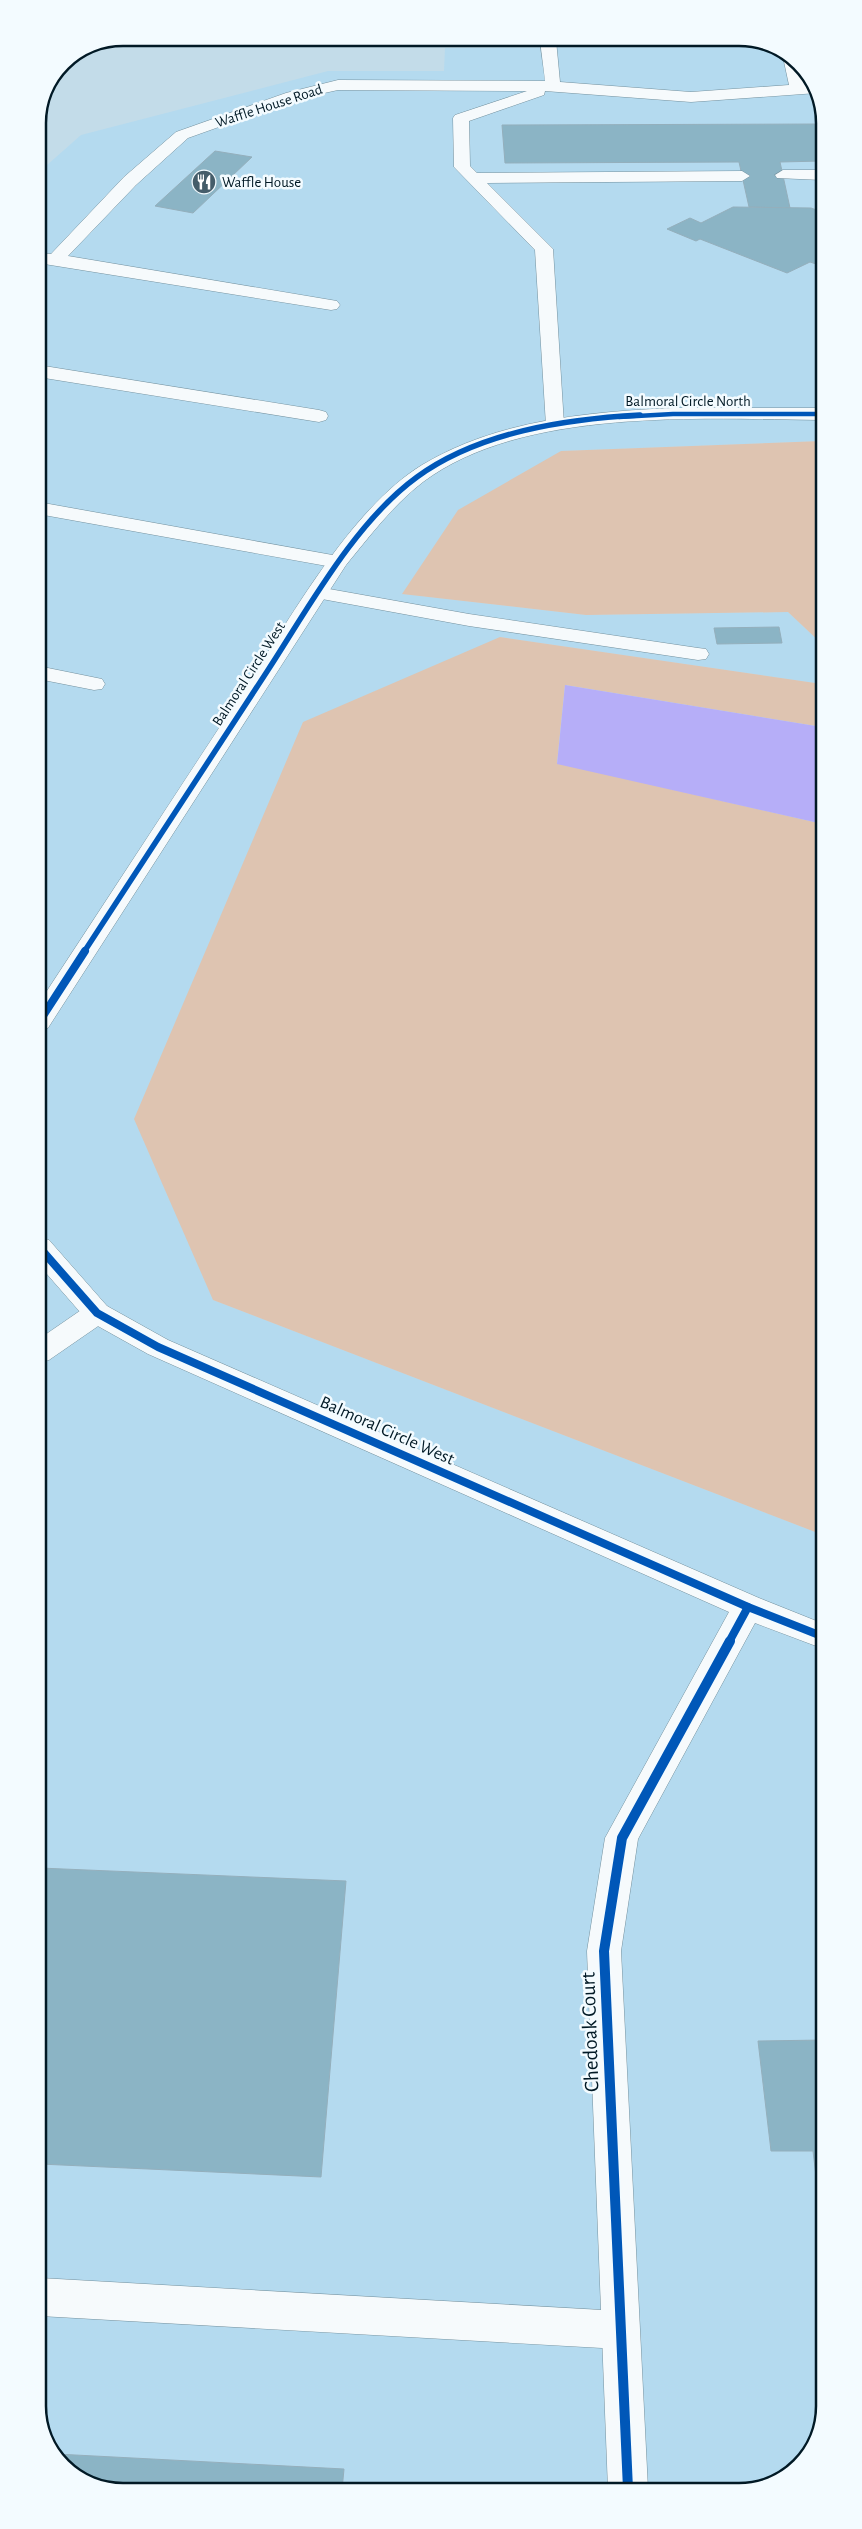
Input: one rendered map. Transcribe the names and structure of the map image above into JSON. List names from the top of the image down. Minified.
{"streets":{"street":["Waffle House Road","Balmoral Circle North","Balmoral Circle West","Chedoak Court"]},"crossings":[["Balmoral Circle North","Balmoral Circle West"],["Balmoral Circle West","Chedoak Court"]],"places":{"restaurant":["Waffle House"]}}
